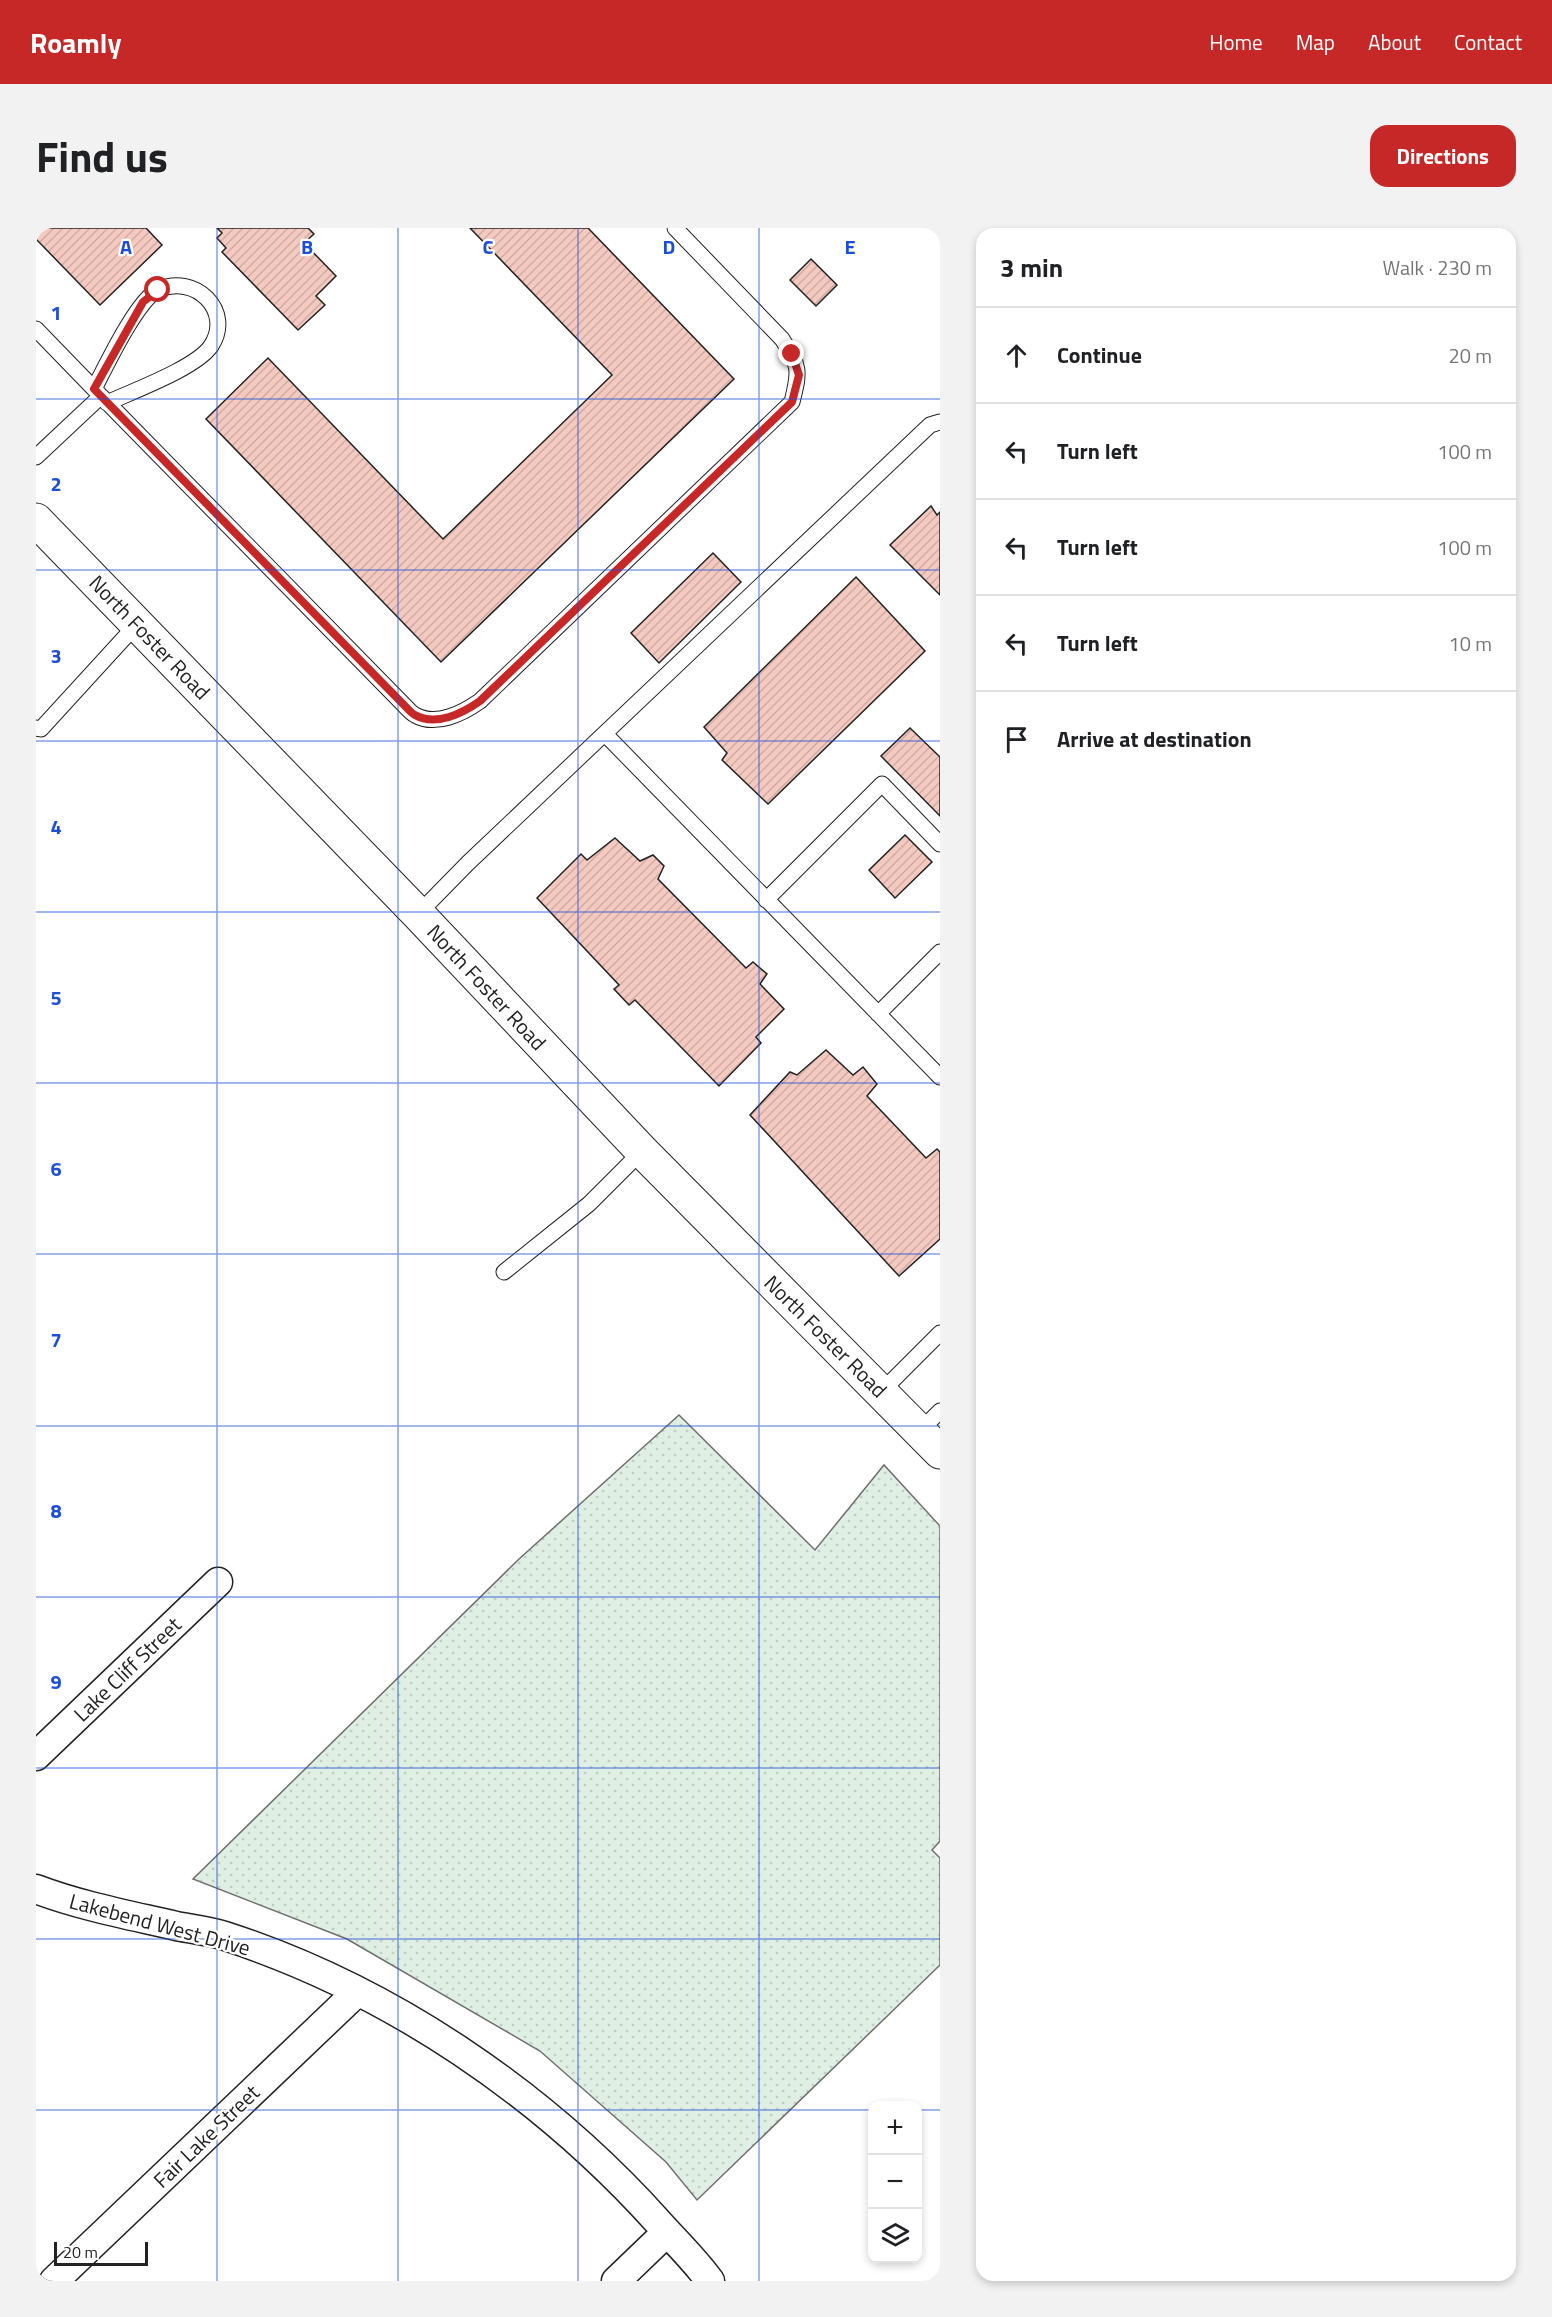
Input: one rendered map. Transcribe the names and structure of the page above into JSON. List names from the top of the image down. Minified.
{"streets":{"main road":["North Foster Road"],"street":["Lake Cliff Street","Lakebend West Drive","Fair Lake Street"]},"crossings":[["Lakebend West Drive","Fair Lake Street"]],"scale_bar":"20 m","page":{"header":"Roamly","nav":["Home","Map","About","Contact"],"title":"Find us","buttons":"Directions","heading":["3 min","Walk · 230 m"],"list":[["Continue","20 m"],["Turn left","100 m"],["Turn left","100 m"],["Turn left","10 m"],"Arrive at destination"],"map_buttons":["+","−"],"scale":"20 m"},"grid":{"columns":["A","B","C","D","E"],"rows":["1","2","3","4","5","6","7","8","9"]}}
